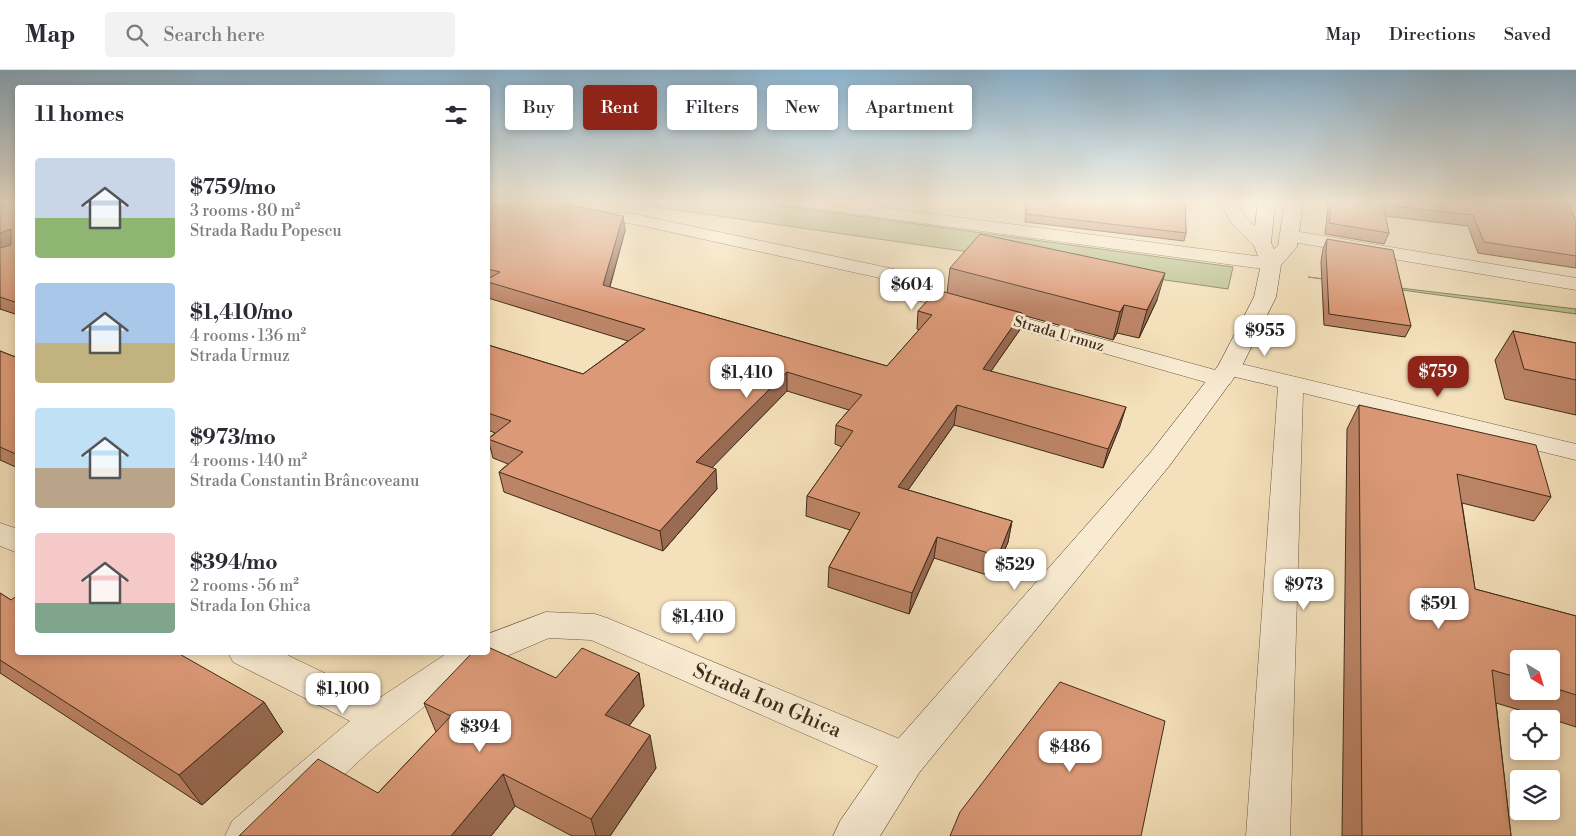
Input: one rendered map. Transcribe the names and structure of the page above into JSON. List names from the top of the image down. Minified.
{"streets":{"street":["Strada Urmuz","Strada Ion Ghica"]},"north":"bottom right","page":{"header":"Map","search":"Search here","nav":["Map","Directions","Saved"],"chip":["Buy","Rent","Filters","New","Apartment"],"heading":"11 homes","list":[{"name":"$759/mo","note":"3 rooms · 80 m² · Strada Radu Popescu"},{"name":"$1,410/mo","note":"4 rooms · 136 m² · Strada Urmuz"},{"name":"$973/mo","note":"4 rooms · 140 m² · Strada Constantin Brâncoveanu"},{"name":"$394/mo","note":"2 rooms · 56 m² · Strada Ion Ghica"}],"price":["$604","$955","$759","$1,410","$529","$973","$591","$1,410","$1,100","$394","$486"]}}
